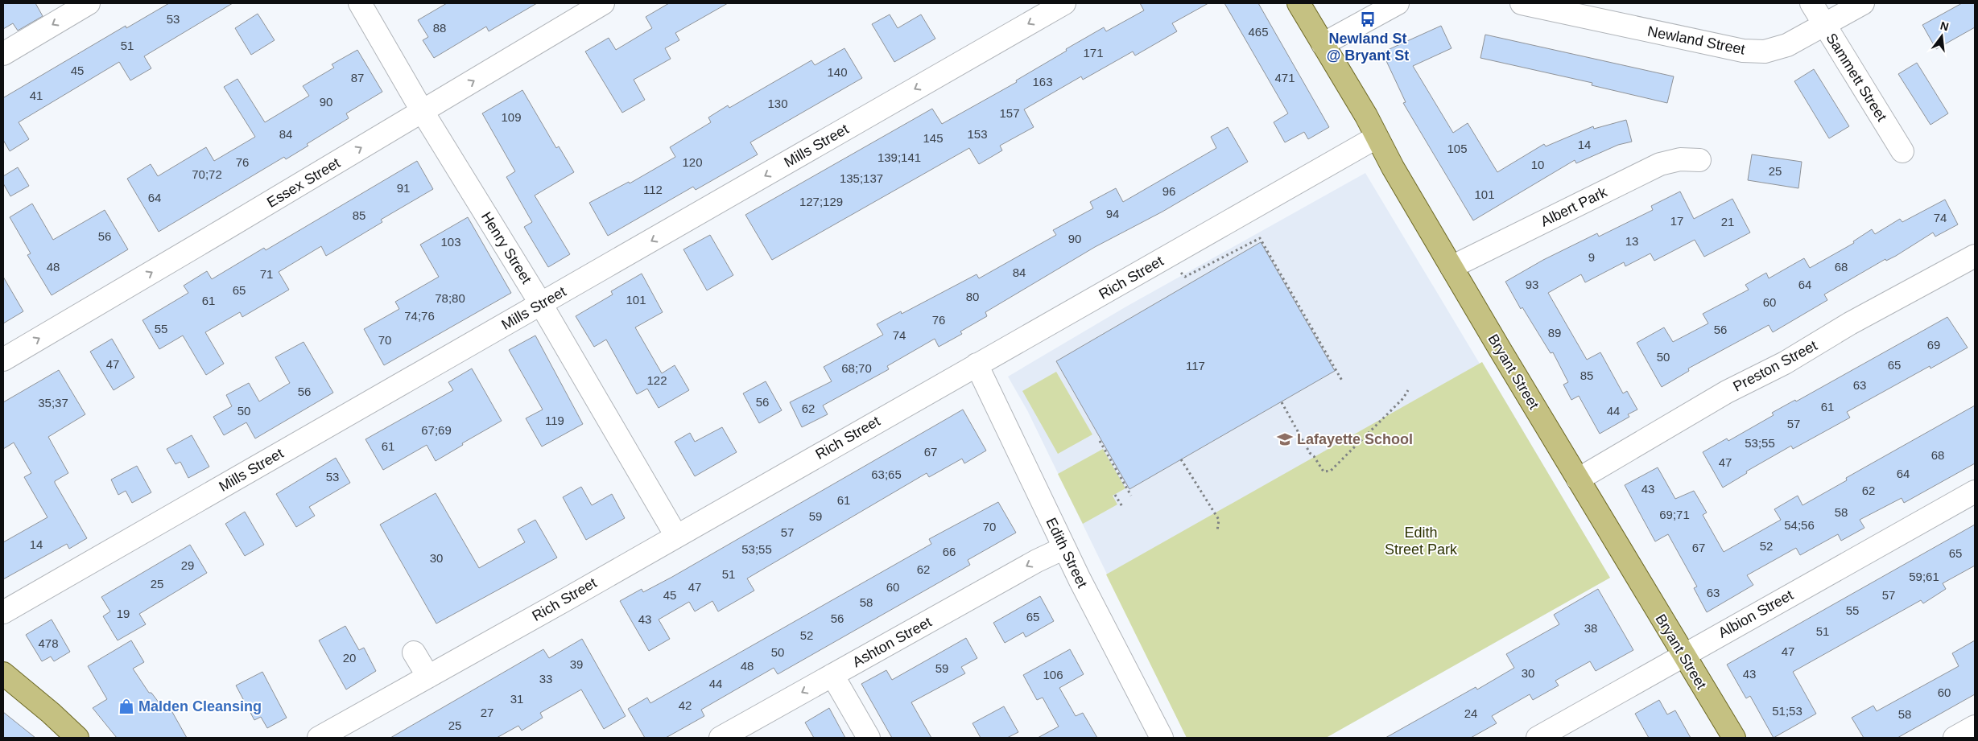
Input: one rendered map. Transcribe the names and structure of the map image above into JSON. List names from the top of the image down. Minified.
{"streets":{"main road":["Bryant Street"],"street":["Newland Street","Sammett Street","Mills Street","Essex Street","Albert Park","Henry Street","Rich Street","Preston Street","Edith Street","Albion Street","Ashton Street"]},"crossings":[["Newland Street","Sammett Street"],["Mills Street","Henry Street"],["Essex Street","Henry Street"],["Albert Park","Bryant Street"],["Henry Street","Rich Street"],["Rich Street","Bryant Street"],["Rich Street","Edith Street"],["Preston Street","Bryant Street"],["Bryant Street","Albion Street"],["Edith Street","Ashton Street"]],"one_way":["Mills Street","Essex Street","Ashton Street"],"parks":["Edith Street Park"],"places":{"bus stop":["Newland St @ Bryant St"],"school or university":["Lafayette School"],"shop":["Malden Cleansing"]},"house_numbers":["53","88","465","51","171","45","140","87","471","163","41","90","130","157","109","84","153","145","14","105","139;141","76","120","10","25","70;72","135;137","91","112","96","101","64","127;129","94","85","74","17","21","56","90","13","103","9","48","68","84","71","93","64","65","80","78;80","101","61","60","74;76","76","55","56","89","74","70","69","50","47","65","117","68;70","85","122","63","56","56","35;37","61","62","50","44","119","57","67;69","53;55","61","67","68","47","64","63;65","53","43","62","61","58","69;71","59","54;56","70","57","14","52","67","53;55","66","65","30","29","62","51","59;61","25","47","60","63","45","57","58","55","19","65","56","43","38","51","52","478","47","50","20","39","48","59","30","43","106","33","44","60","31","42","51;53","27","24","58","25"],"north":"top"}
